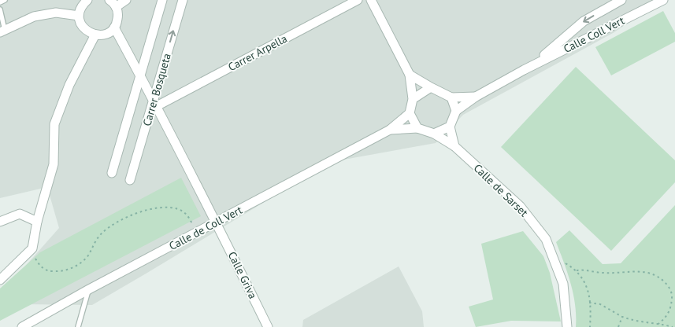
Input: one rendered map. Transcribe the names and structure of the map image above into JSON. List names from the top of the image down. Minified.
{"streets":{"street":["Calle Coll Vert","Carrer Arpella","Carrer Bosqueta","Calle de Sarset","Calle de Coll Vert","Calle Griva"]},"crossings":[["Calle Coll Vert","Calle de Sarset"],["Calle Coll Vert","Calle de Coll Vert"],["Carrer Arpella","Carrer Bosqueta"],["Carrer Arpella","Calle Griva"],["Carrer Bosqueta","Calle Griva"],["Calle de Sarset","Calle de Coll Vert"],["Calle de Coll Vert","Calle Griva"]]}
